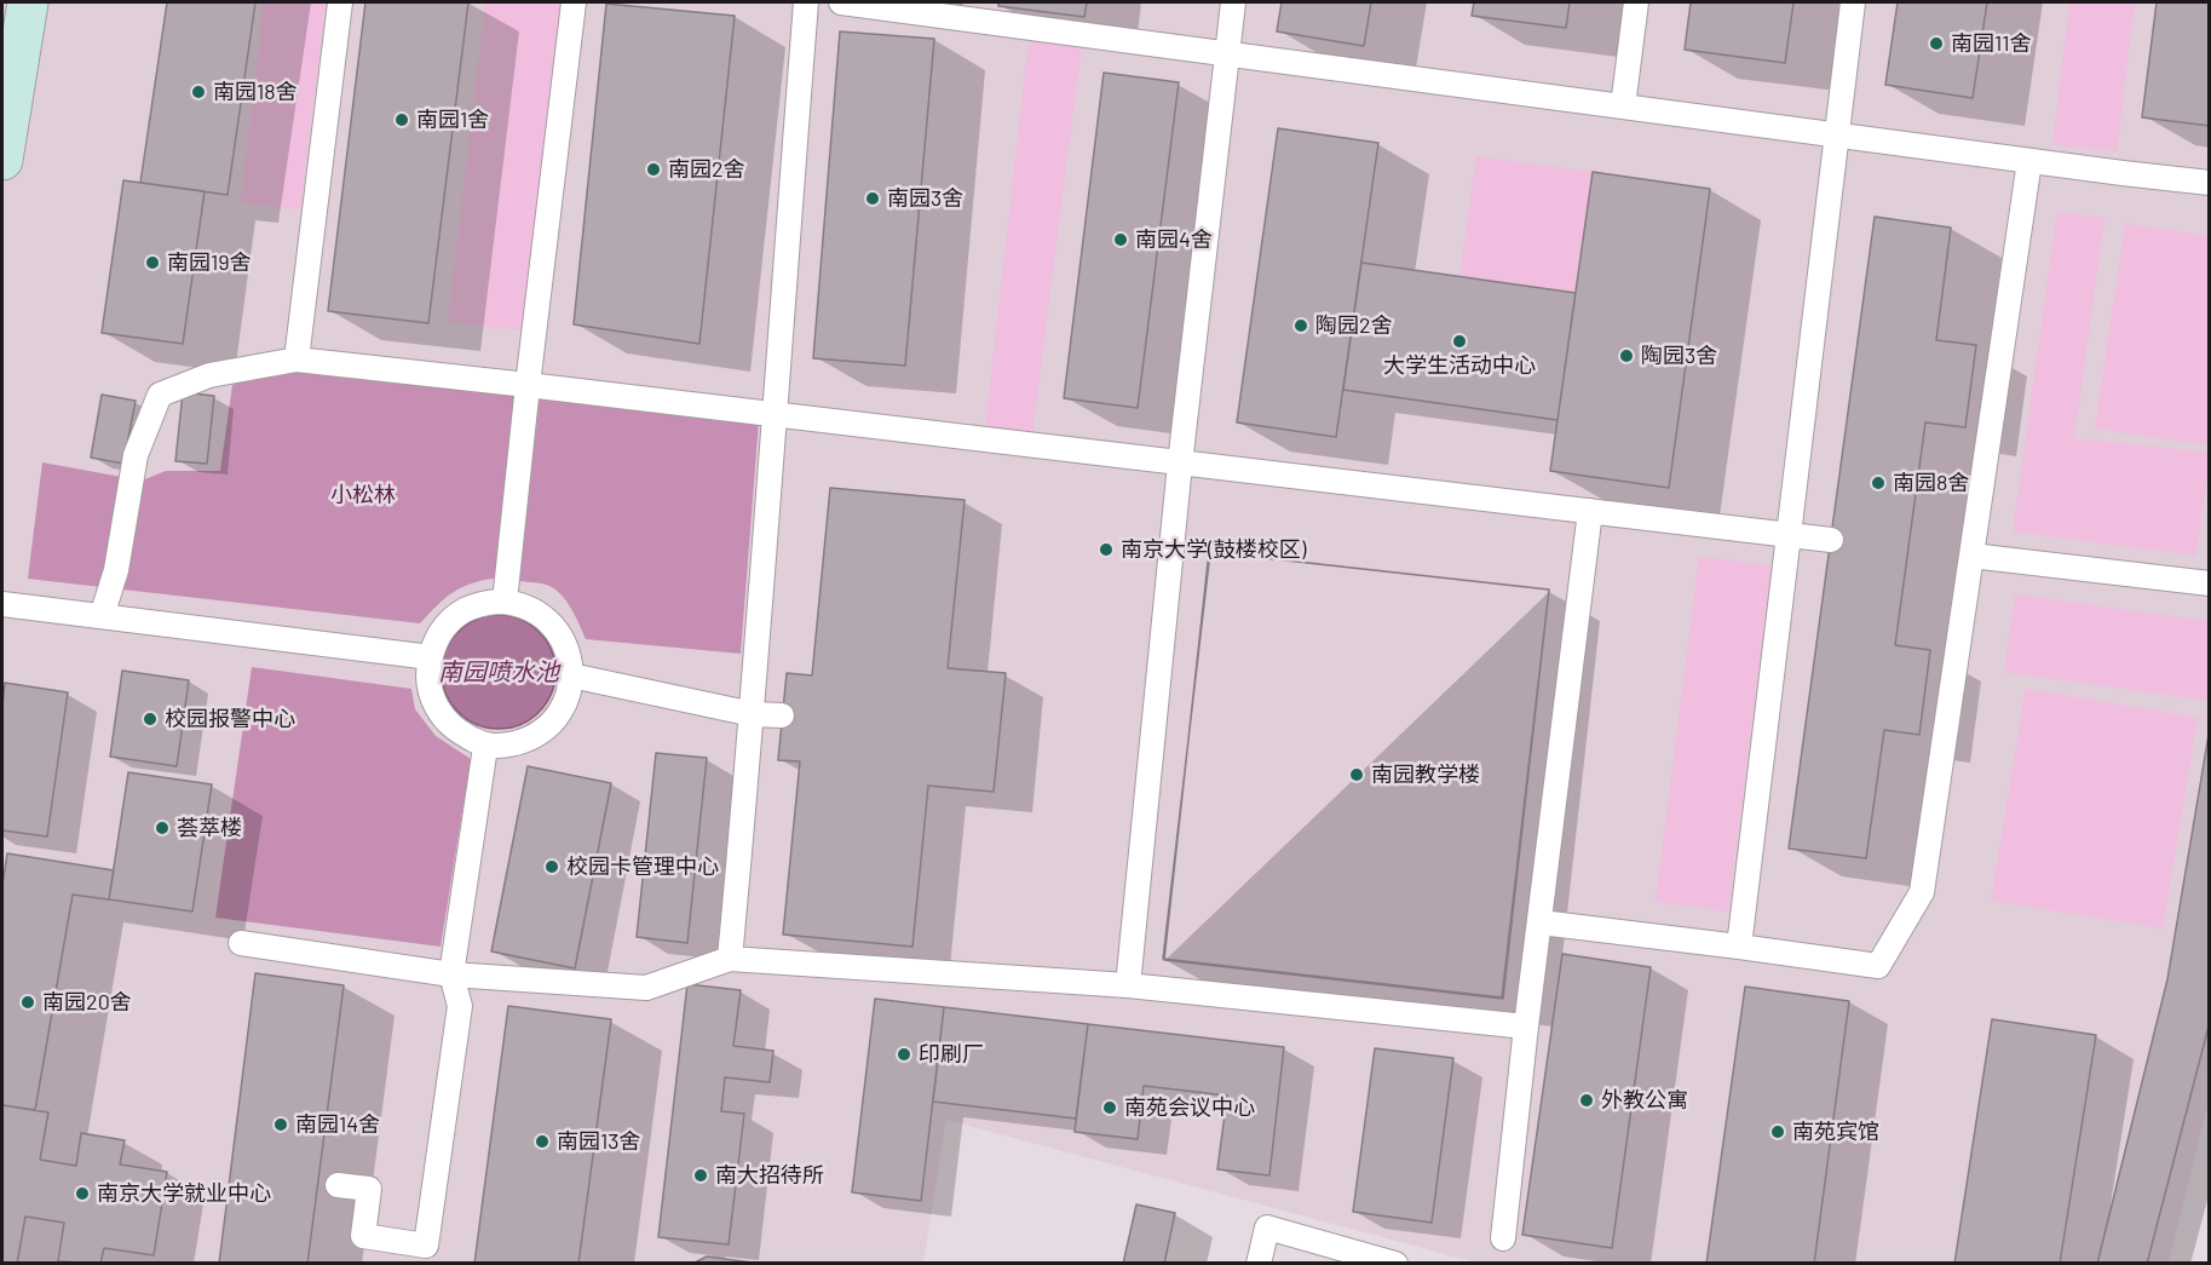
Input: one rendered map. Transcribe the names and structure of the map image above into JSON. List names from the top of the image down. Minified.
{"water":["南园喷水池"],"parks":["小松林"],"places":["南园11舍","南园18舍","南园1舍","南园2舍","南园3舍","南园4舍","南园19舍","陶园2舍","大学生活动中心","陶园3舍","南园8舍","南京大学(鼓楼校区)","校园报警中心","南园教学楼","荟萃楼","校园卡管理中心","南园20舍","印刷厂","外教公寓","南苑会议中心","南园14舍","南苑宾馆","南园13舍","南大招待所","南京大学就业中心"]}
